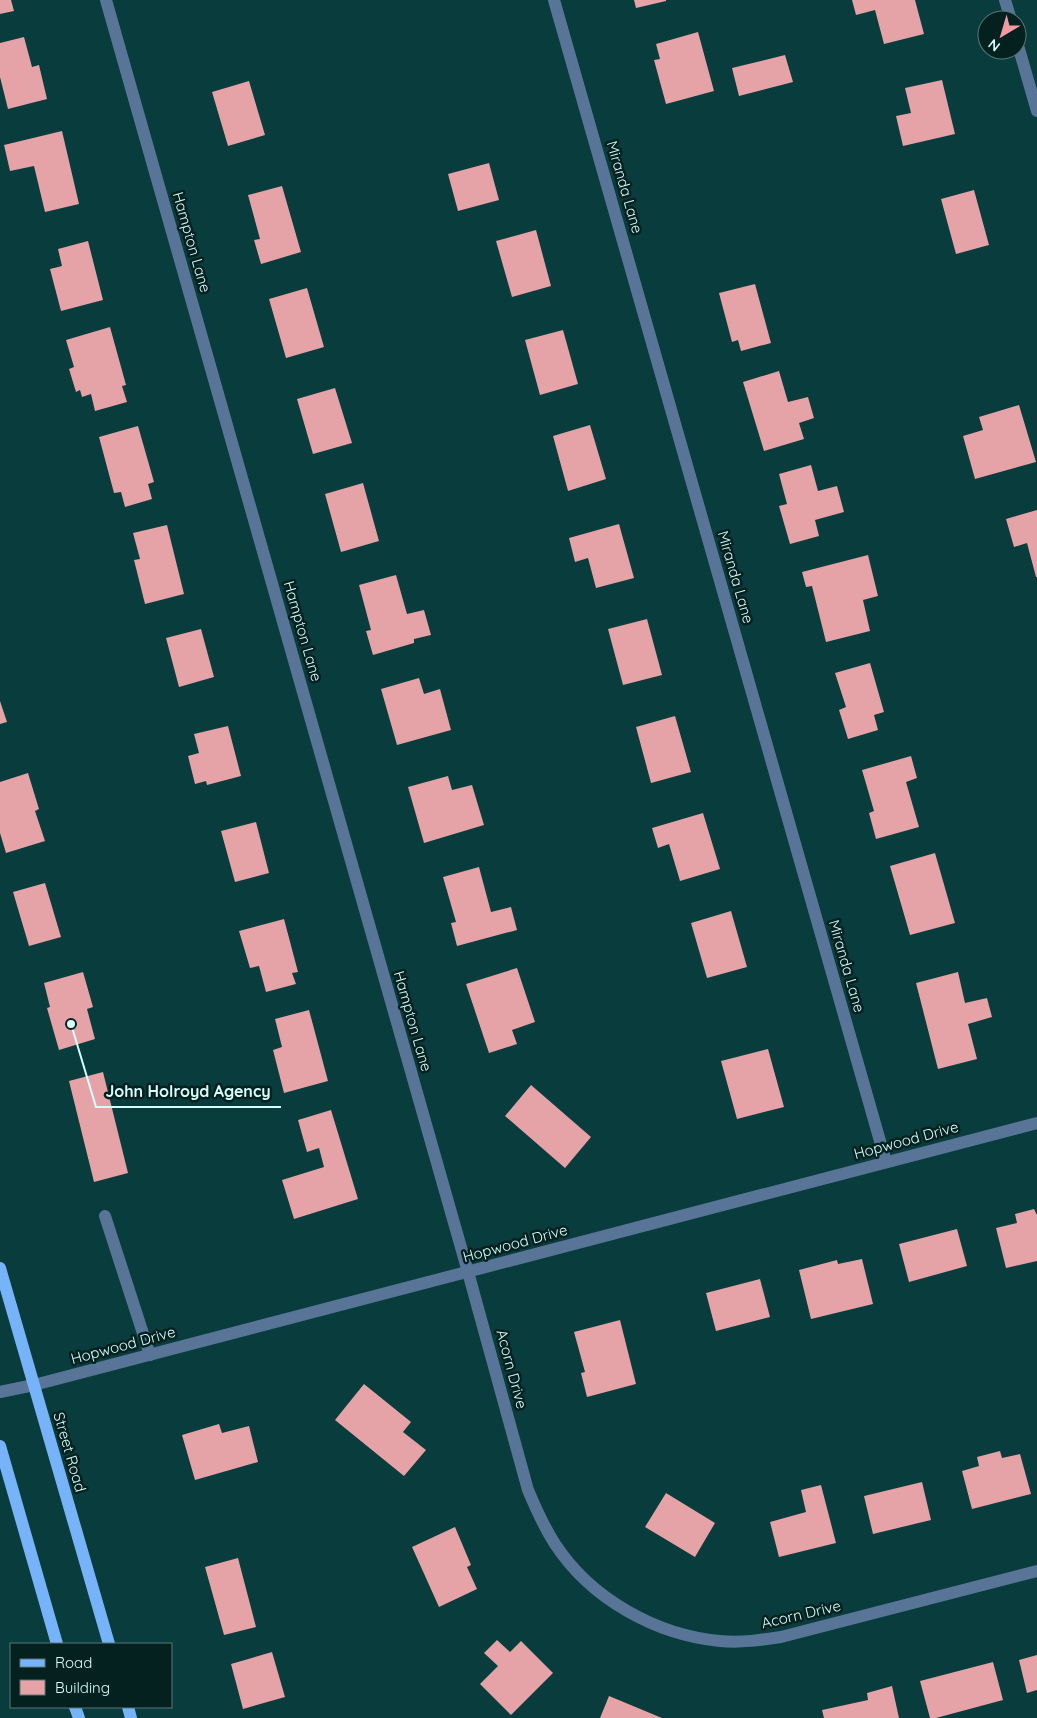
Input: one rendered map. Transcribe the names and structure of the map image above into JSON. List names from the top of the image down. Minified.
{"streets":{"main road":["Street Road"],"street":["Miranda Lane","Hampton Lane","Hopwood Drive","Acorn Drive"]},"crossings":[["Miranda Lane","Hopwood Drive"],["Hampton Lane","Hopwood Drive"],["Hampton Lane","Acorn Drive"],["Hopwood Drive","Acorn Drive"],["Hopwood Drive","Street Road"]],"places":["John Holroyd Agency"],"legend":["Road","Building"],"north":"bottom left"}
